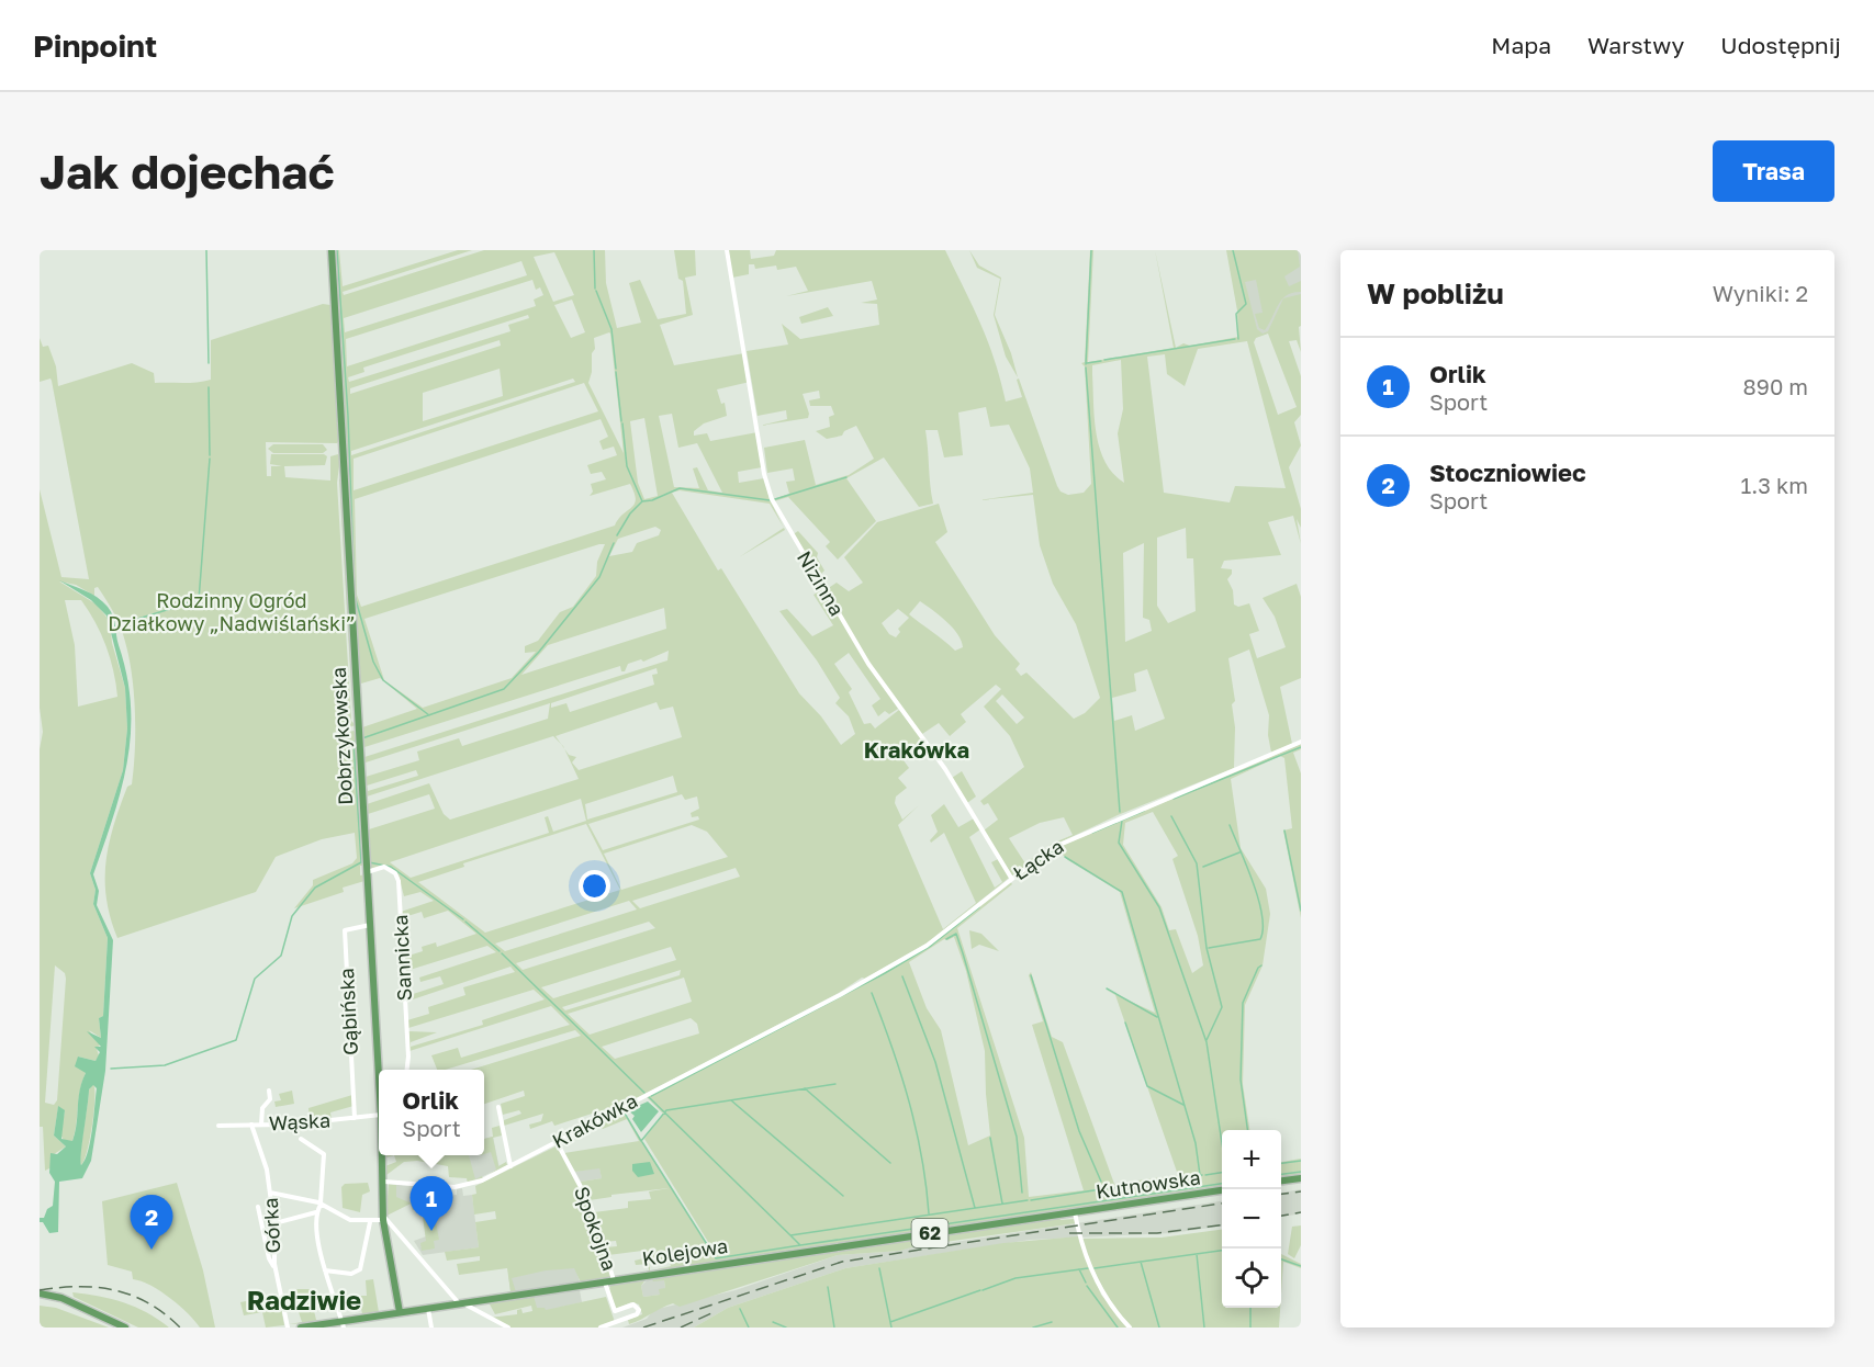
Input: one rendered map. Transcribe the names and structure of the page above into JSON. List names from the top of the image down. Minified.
{"streets":{"main road":["Dobrzykowska","Kutnowska","62","Kolejowa"],"street":["Nizinna","Łącka","Sannicka","Gąbińska","Krakówka","Wąska","Górka","Spokojna"]},"crossings":[["Nizinna","Łącka"],["Dobrzykowska","Sannicka"],["Dobrzykowska","Gąbińska"],["Dobrzykowska","Krakówka"],["Dobrzykowska","Kolejowa"],["Łącka","Krakówka"],["Gąbińska","Wąska"],["Krakówka","Spokojna"],["Wąska","Górka"],["Kutnowska","Kolejowa"],["Spokojna","Kolejowa"]],"districts":["Krakówka","Radziwie"],"parks":["Rodzinny Ogród Działkowy „Nadwiślański”"],"page":{"header":"Pinpoint","nav":["Mapa","Warstwy","Udostępnij"],"buttons":"Trasa","title":"Jak dojechać","heading":["W pobliżu","Wyniki: 2"],"list":[{"mark":"1","name":"Orlik","note":"Sport","value":"890 m"},{"mark":"2","name":"Stoczniowiec","note":"Sport","value":"1.3 km"}],"popup":["Orlik","Sport"],"map_buttons":["+","−"],"pins":["1","2"]}}
